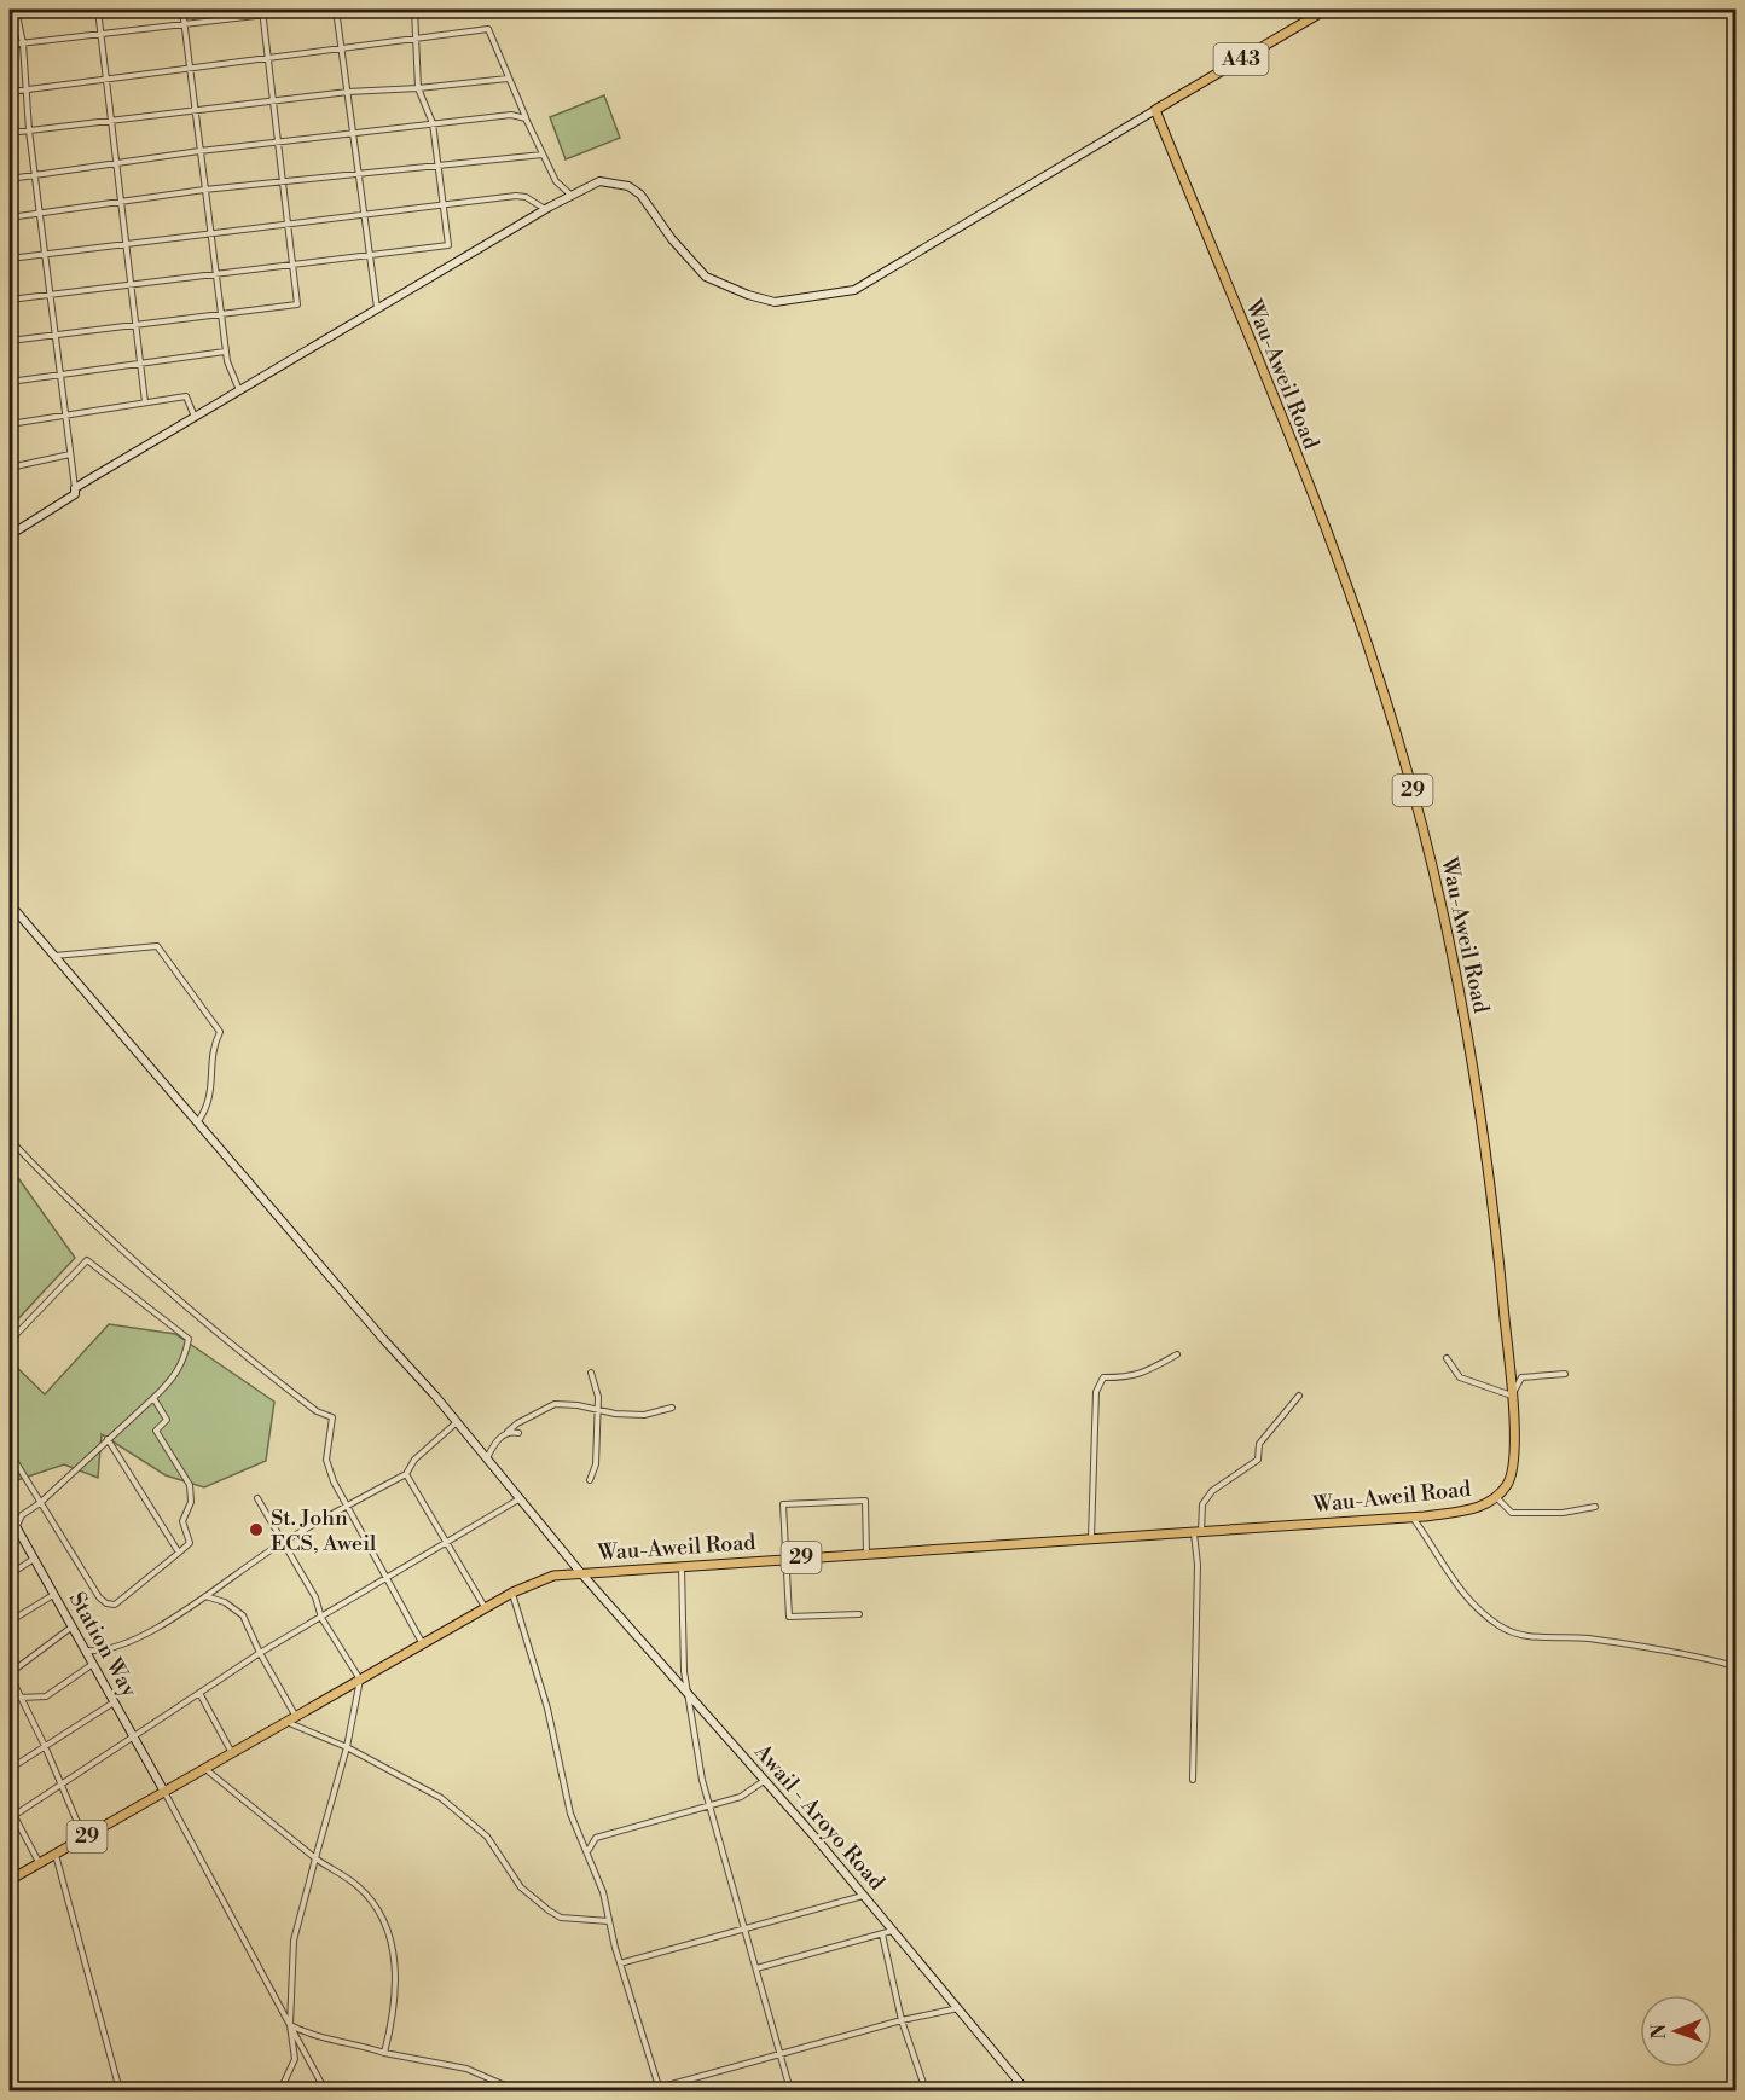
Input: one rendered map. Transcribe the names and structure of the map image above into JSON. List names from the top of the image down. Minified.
{"streets":{"main road":["A43","Wau-Aweil Road","29"],"street":["Station Way","Awail - Aroyo Road"]},"crossings":[["A43","Wau-Aweil Road"],["Wau-Aweil Road","Station Way"],["Wau-Aweil Road","Awail - Aroyo Road"]],"places":["St. John ECS, Aweil"],"north":"left"}
